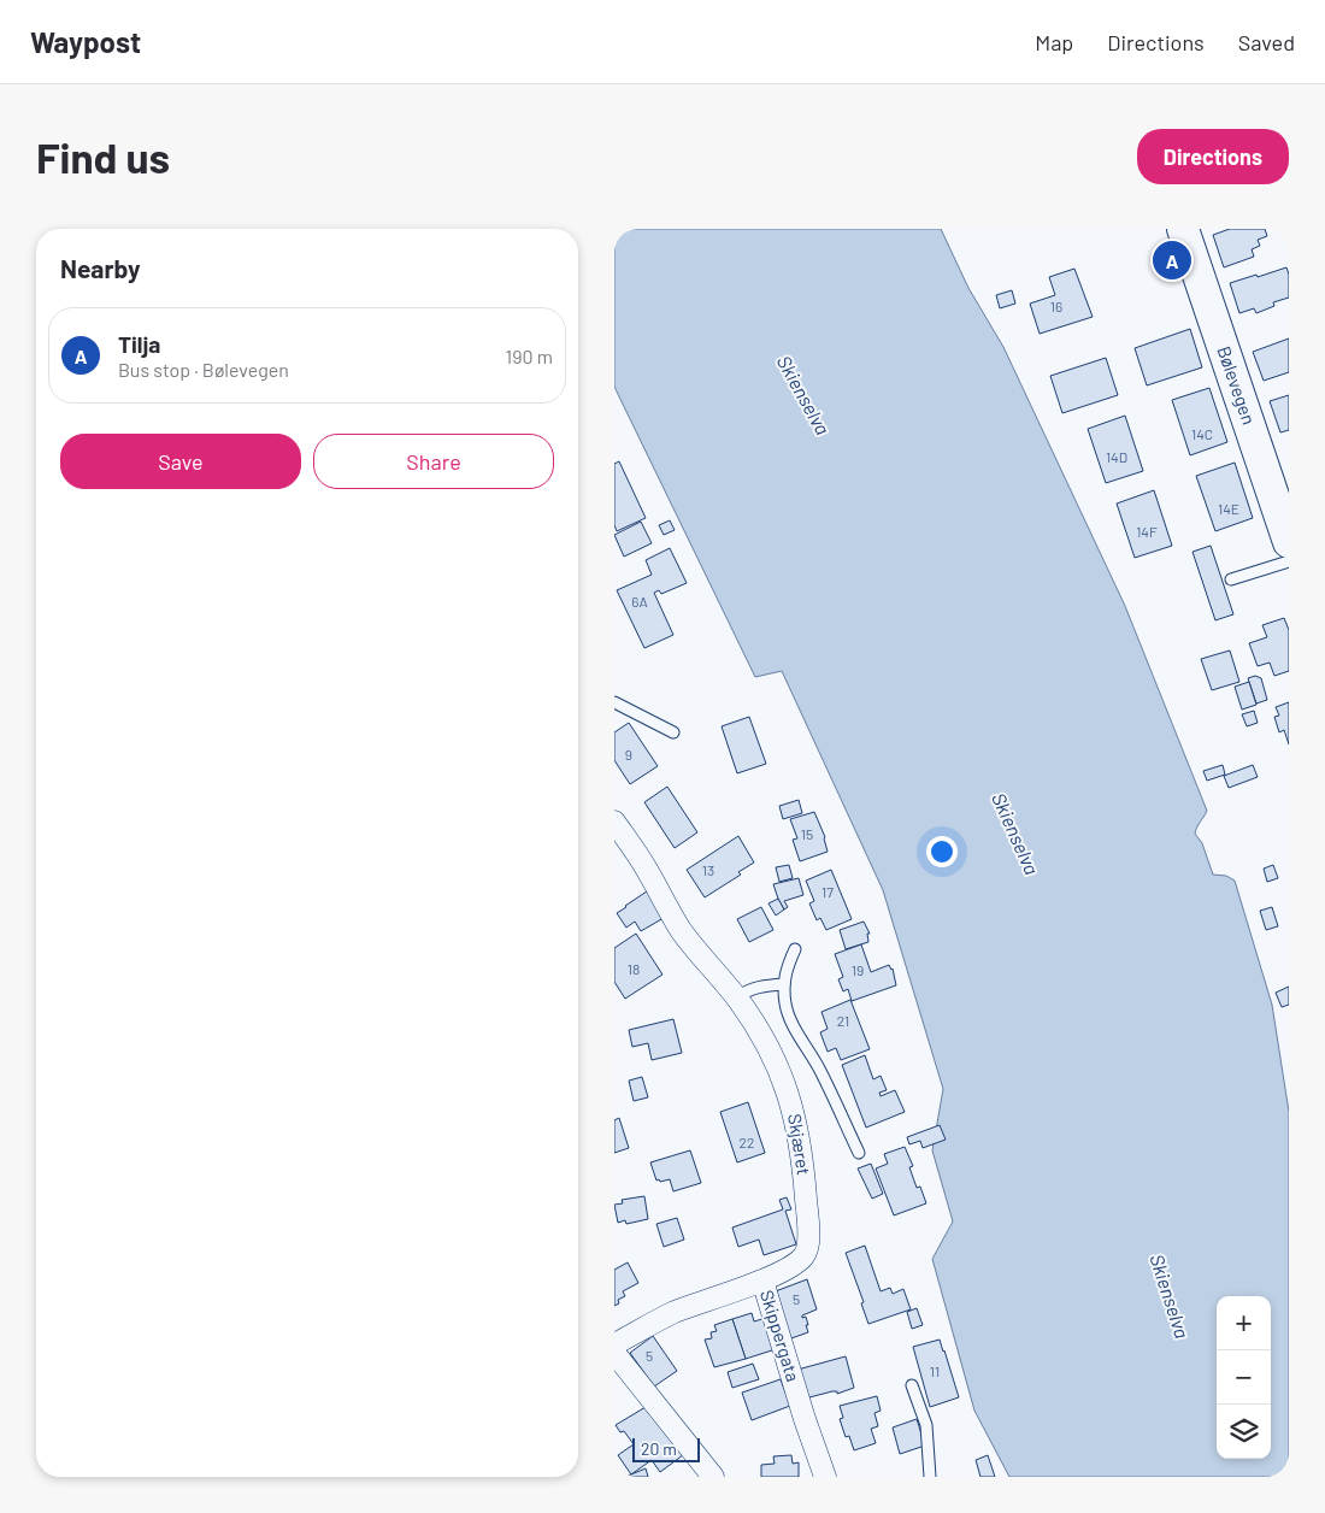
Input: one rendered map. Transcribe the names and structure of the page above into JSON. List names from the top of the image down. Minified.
{"streets":{"main road":["Bølevegen"],"street":["Skjæret","Skippergata"]},"crossings":[["Skjæret","Skippergata"]],"water":["Skienselva"],"house_numbers":["16","14C","14D","14E","14F","6A","9","15","13","17","18","19","21","22","5","5","11"],"scale_bar":"20 m","page":{"header":"Waypost","nav":["Map","Directions","Saved"],"buttons":["Directions",["Save","Share"]],"title":"Find us","heading":"Nearby","pins":"A","list":[{"mark":"A","name":"Tilja","note":"Bus stop · Bølevegen","value":"190 m"}],"map_buttons":["+","−"],"scale":"20 m"}}
